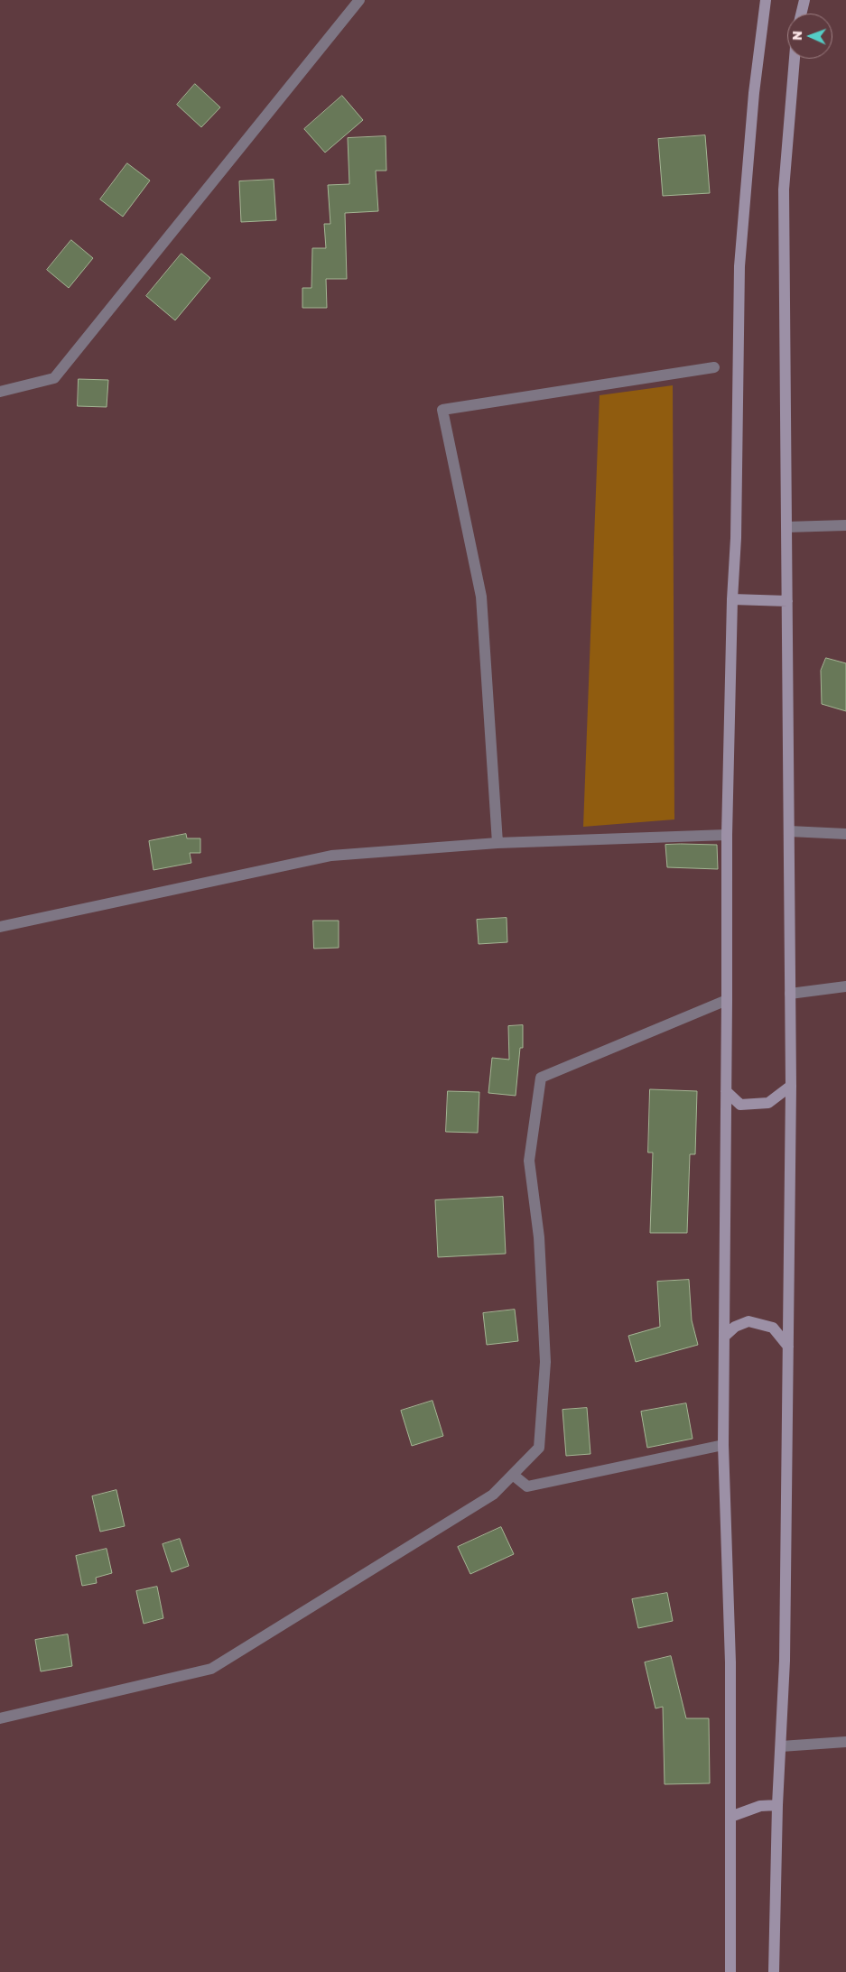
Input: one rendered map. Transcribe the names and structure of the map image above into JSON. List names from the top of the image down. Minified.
{"north":"left"}
